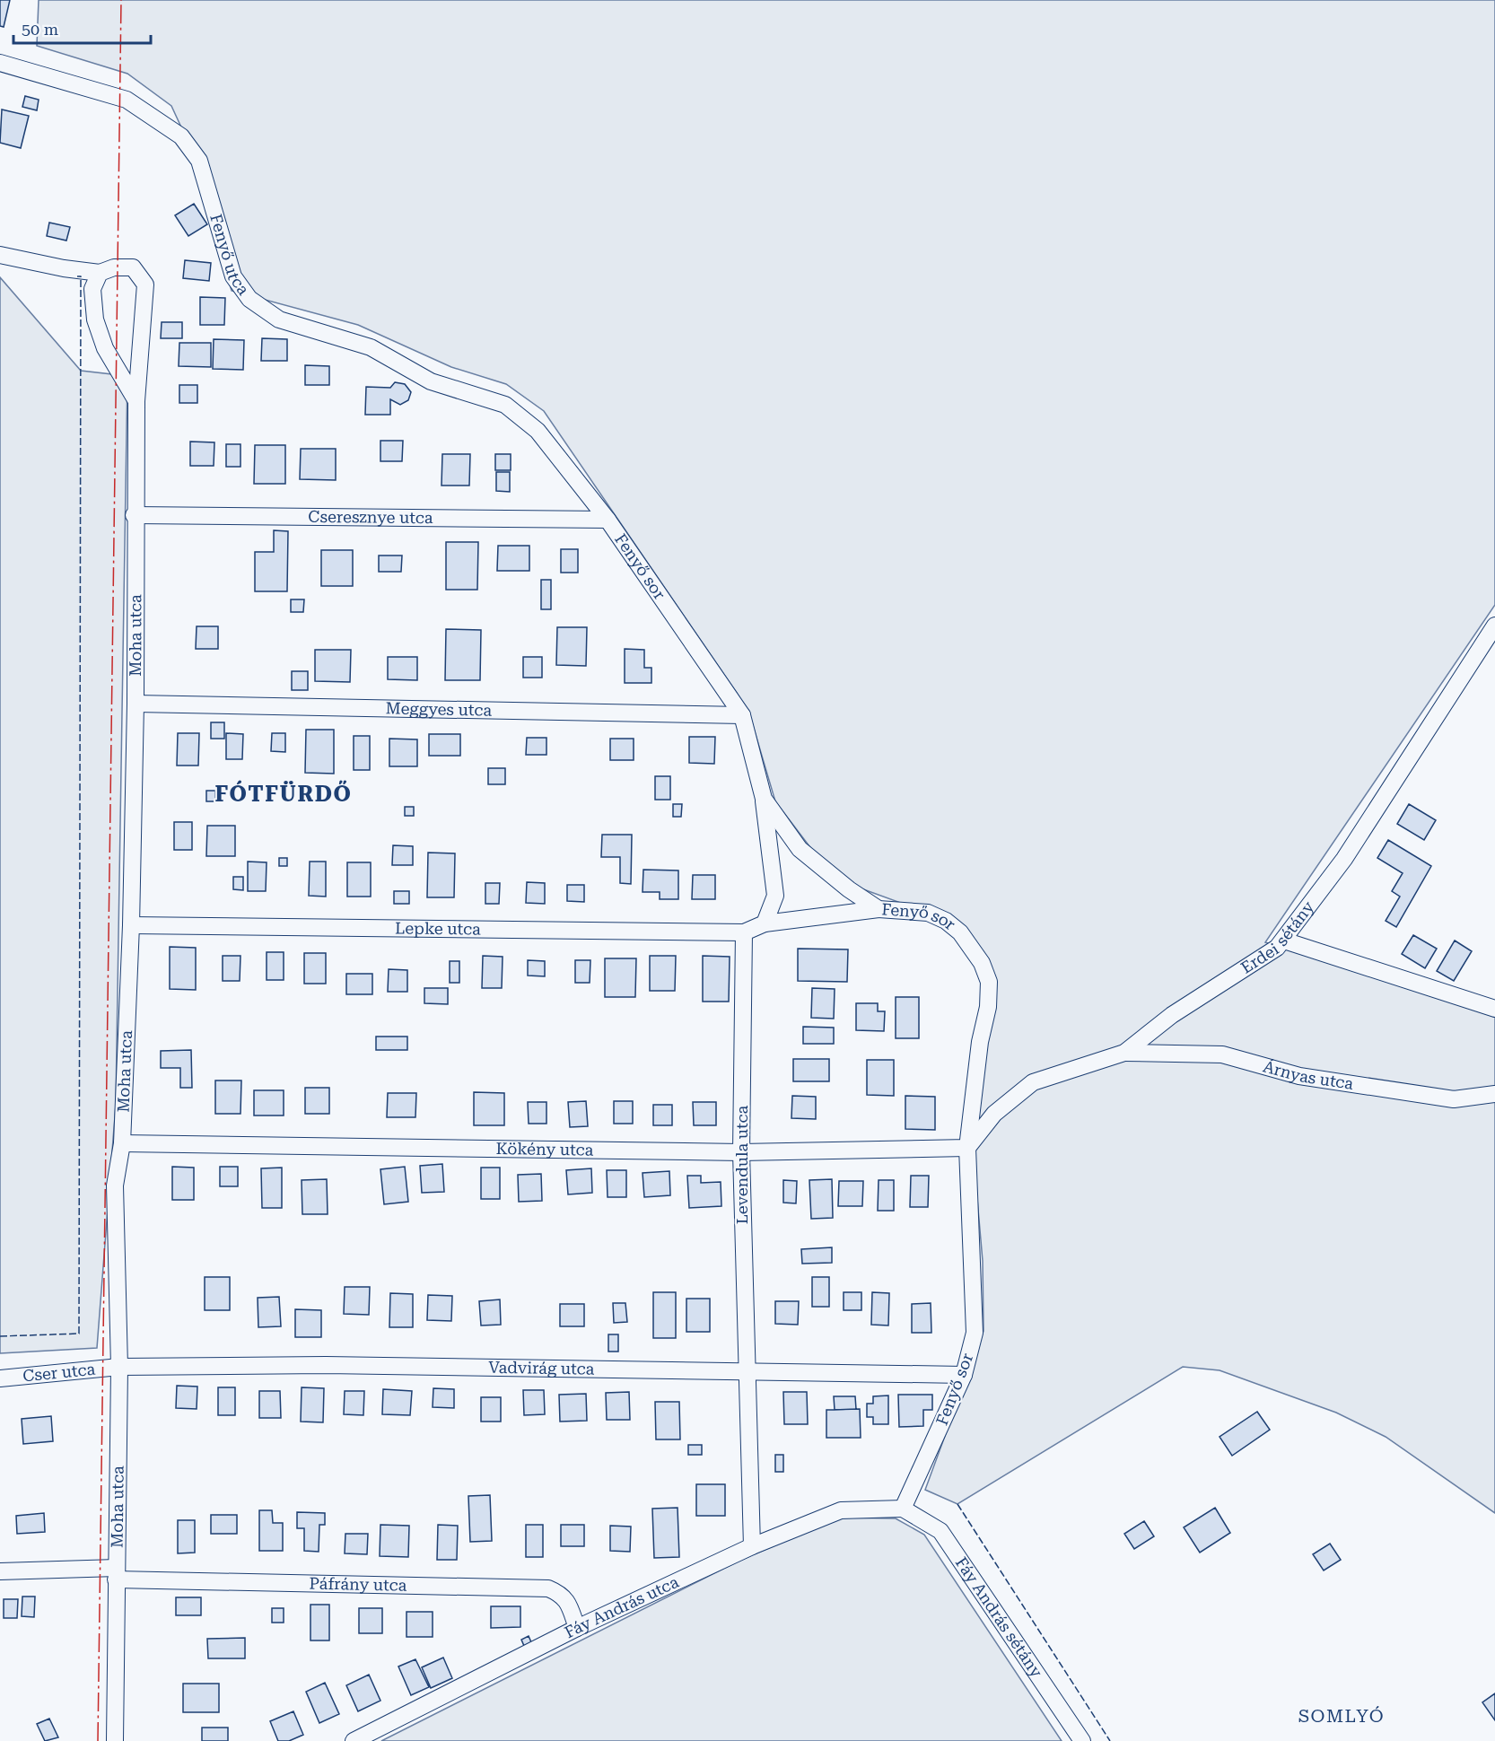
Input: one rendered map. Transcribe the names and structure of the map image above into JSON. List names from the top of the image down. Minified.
{"streets":{"street":["Fenyő utca","Cseresznye utca","Fenyő sor","Moha utca","Meggyes utca","Lepke utca","Erdei sétány","Árnyas utca","Kökény utca","Levendula utca","Vadvirág utca","Cser utca","Páfrány utca","Fáy András utca","Fáy András sétány"]},"crossings":[["Fenyő utca","Fenyő sor"],["Cseresznye utca","Fenyő sor"],["Cseresznye utca","Moha utca"],["Fenyő sor","Meggyes utca"],["Fenyő sor","Erdei sétány"],["Fenyő sor","Kökény utca"],["Fenyő sor","Vadvirág utca"],["Fenyő sor","Fáy András utca"],["Fenyő sor","Fáy András sétány"],["Moha utca","Meggyes utca"],["Moha utca","Lepke utca"],["Moha utca","Kökény utca"],["Moha utca","Vadvirág utca"],["Moha utca","Cser utca"],["Moha utca","Páfrány utca"],["Lepke utca","Levendula utca"],["Erdei sétány","Árnyas utca"],["Erdei sétány","Kökény utca"],["Kökény utca","Levendula utca"],["Levendula utca","Vadvirág utca"],["Levendula utca","Fáy András utca"],["Vadvirág utca","Cser utca"],["Páfrány utca","Fáy András utca"],["Fáy András utca","Fáy András sétány"]],"districts":["FÓTFÜRDŐ","SOMLYÓ"],"scale_bar":"50 m"}
